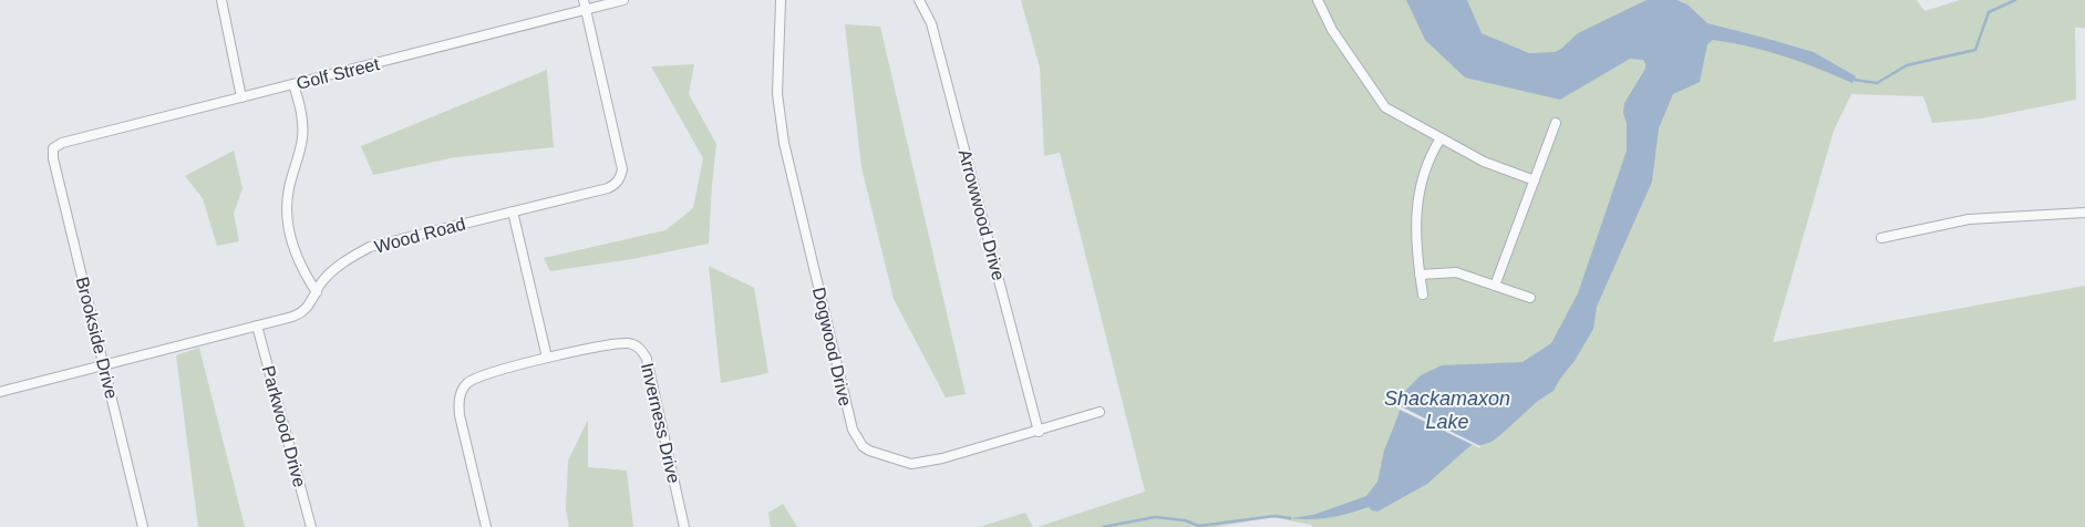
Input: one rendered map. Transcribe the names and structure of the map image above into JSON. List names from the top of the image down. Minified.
{"streets":{"street":["Golf Street","Arrowwood Drive","Wood Road","Brookside Drive","Dogwood Drive","Inverness Drive","Parkwood Drive"]},"crossings":[["Golf Street","Wood Road"],["Golf Street","Brookside Drive"],["Arrowwood Drive","Dogwood Drive"],["Wood Road","Brookside Drive"],["Wood Road","Parkwood Drive"]],"water":["Shackamaxon Lake"]}
